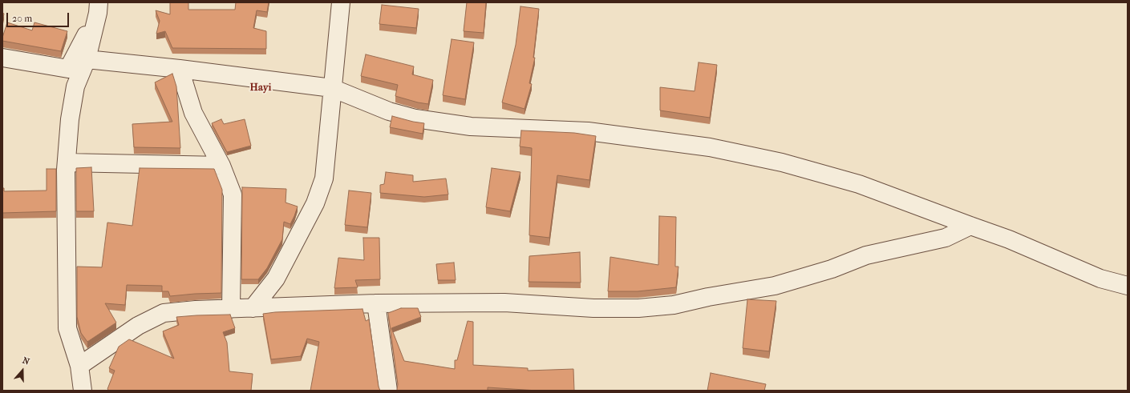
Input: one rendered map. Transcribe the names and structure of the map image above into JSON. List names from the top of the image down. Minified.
{"districts":["Hayi"],"scale_bar":"20 m","north":"top"}
